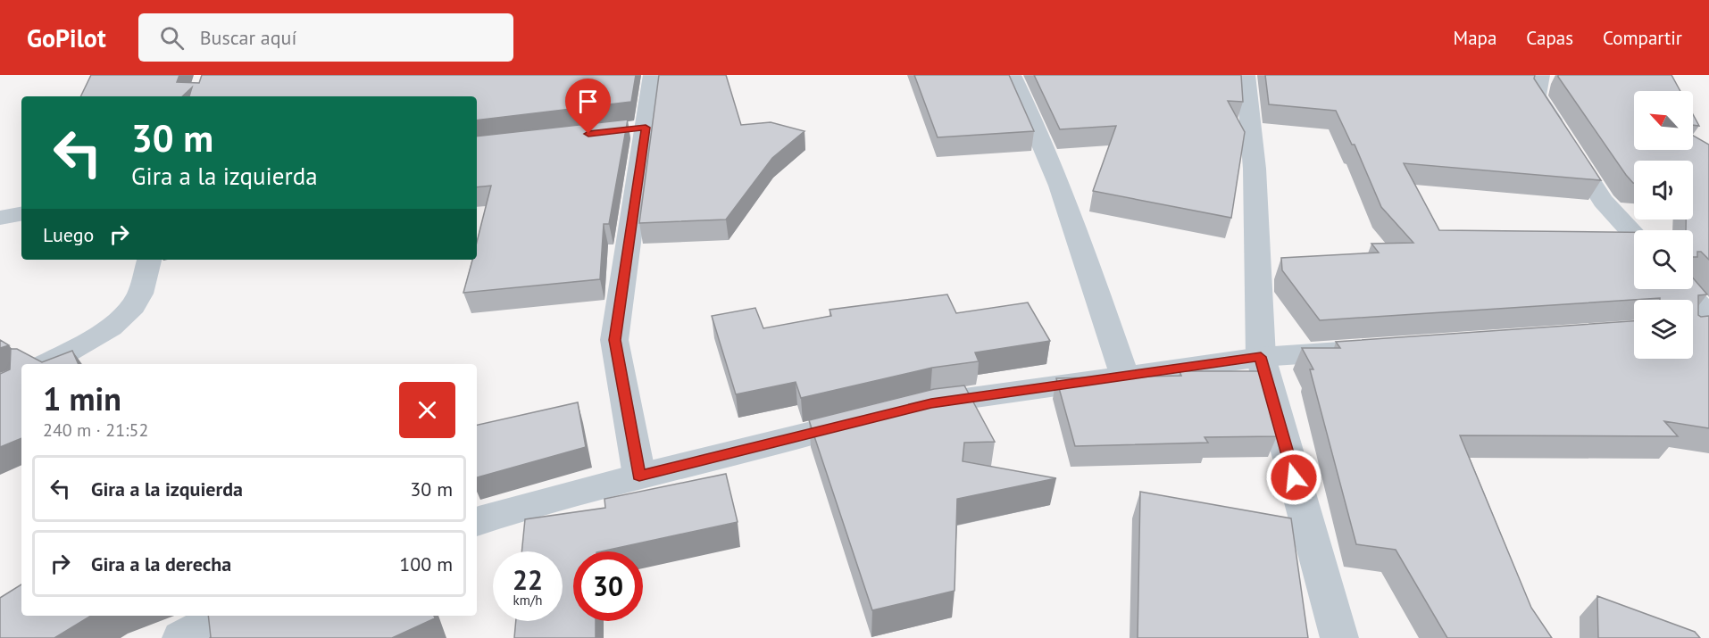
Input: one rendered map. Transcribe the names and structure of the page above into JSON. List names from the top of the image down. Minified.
{"north":"top left","page":{"header":"GoPilot","search":"Buscar aquí","nav":["Mapa","Capas","Compartir"],"turn":["30 m","Gira a la izquierda"],"then":"Luego","heading":["1 min","240 m · 21:52"],"list":[{"name":"Gira a la izquierda","value":"30 m"},{"name":"Gira a la derecha","value":"100 m"}],"speed":"22 km/h","limit":"30"}}
